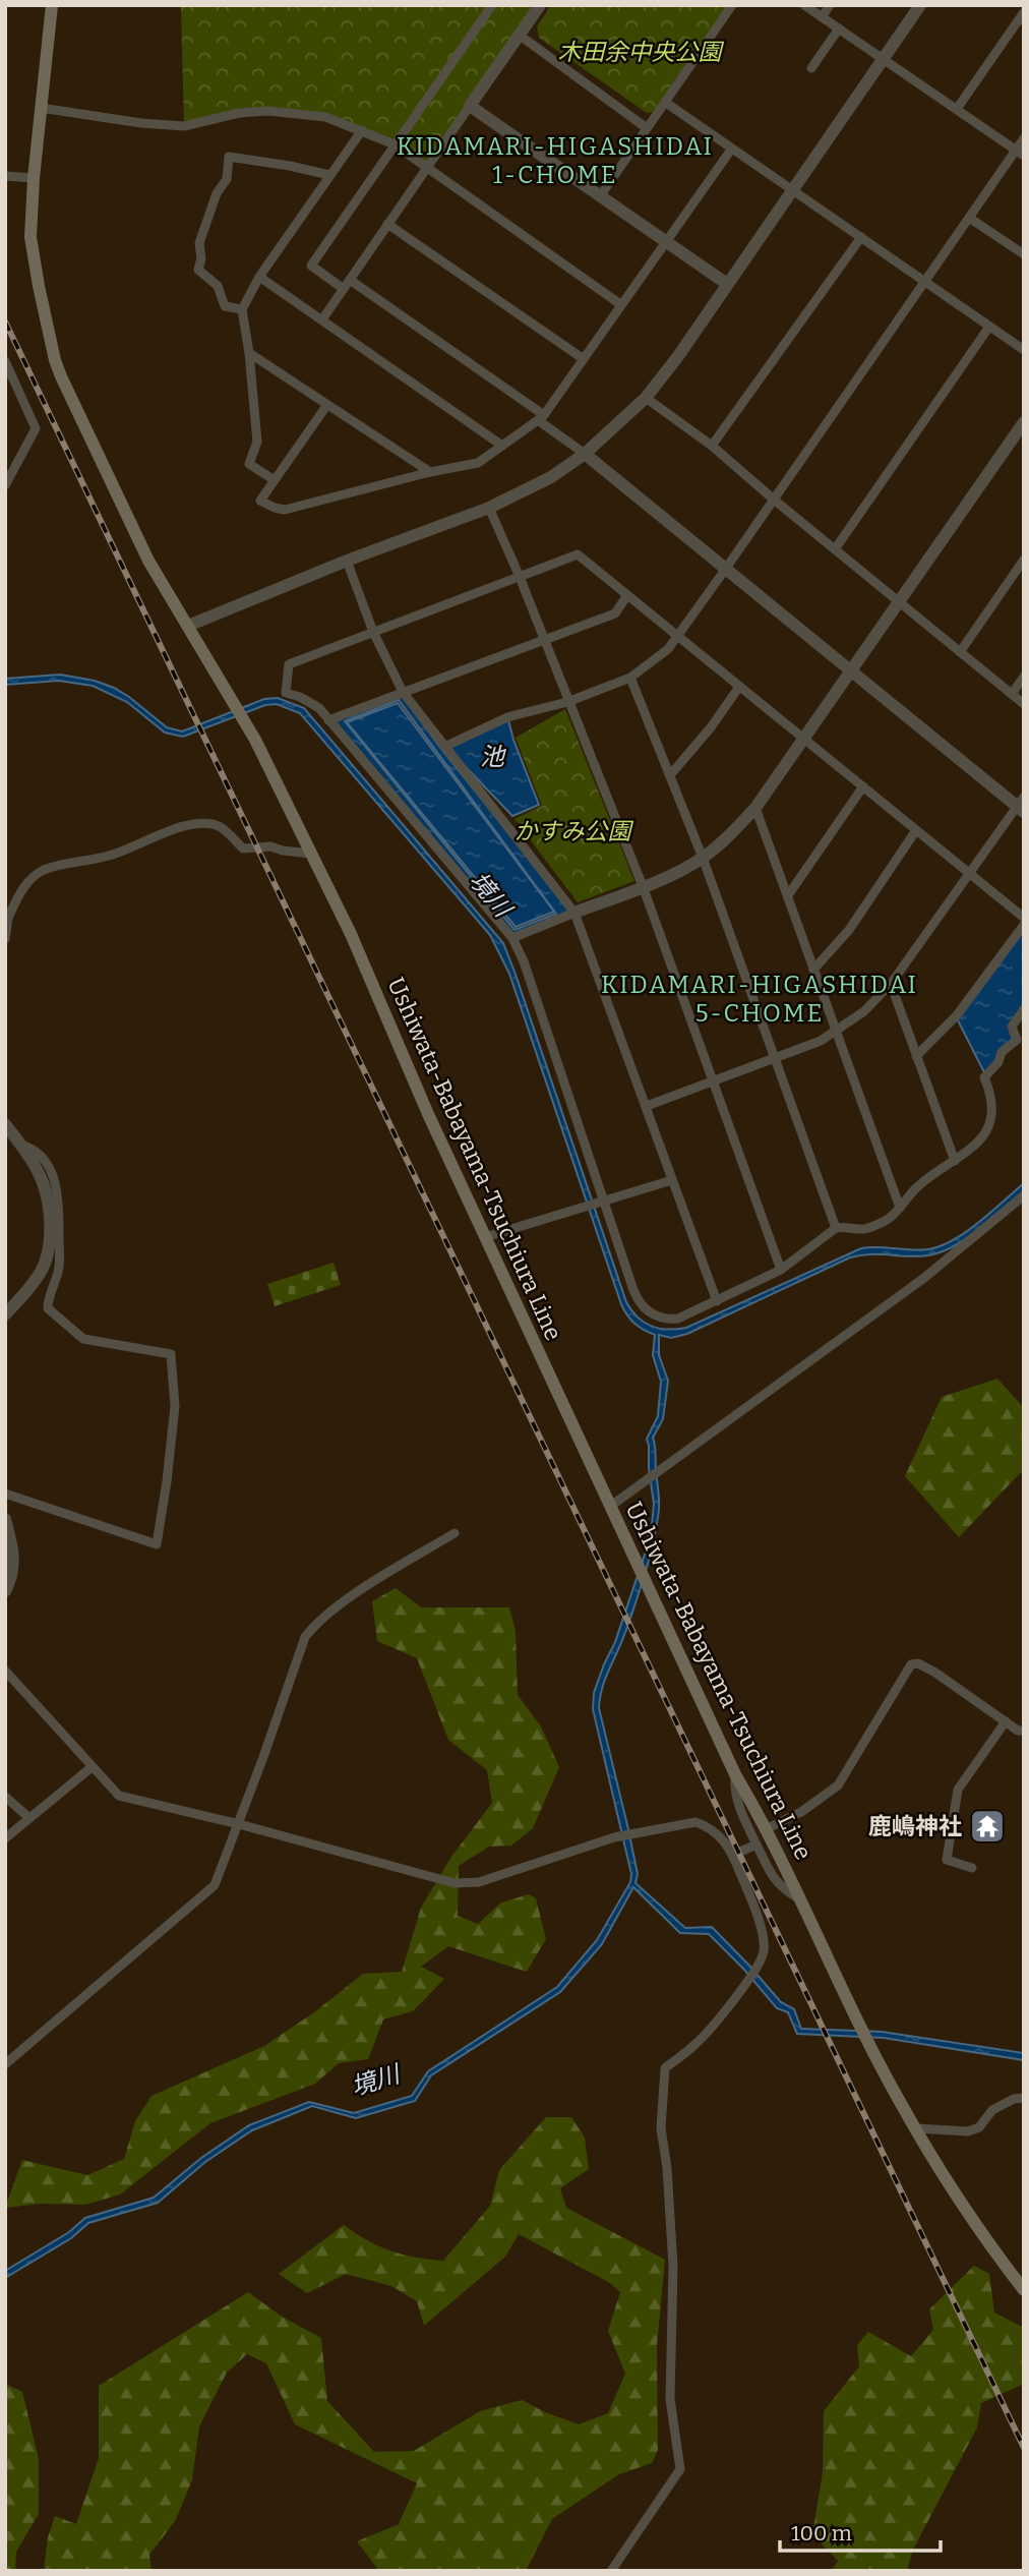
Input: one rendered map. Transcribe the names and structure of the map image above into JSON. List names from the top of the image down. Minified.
{"streets":{"main road":["Ushiwata-Babayama-Tsuchiura Line"]},"districts":["KIDAMARI-HIGASHIDAI 1-CHOME","KIDAMARI-HIGASHIDAI 5-CHOME"],"water":["池","境川"],"parks":["木田余中央公園","かすみ公園"],"places":{"temple":["鹿嶋神社"]},"scale_bar":"100 m"}
